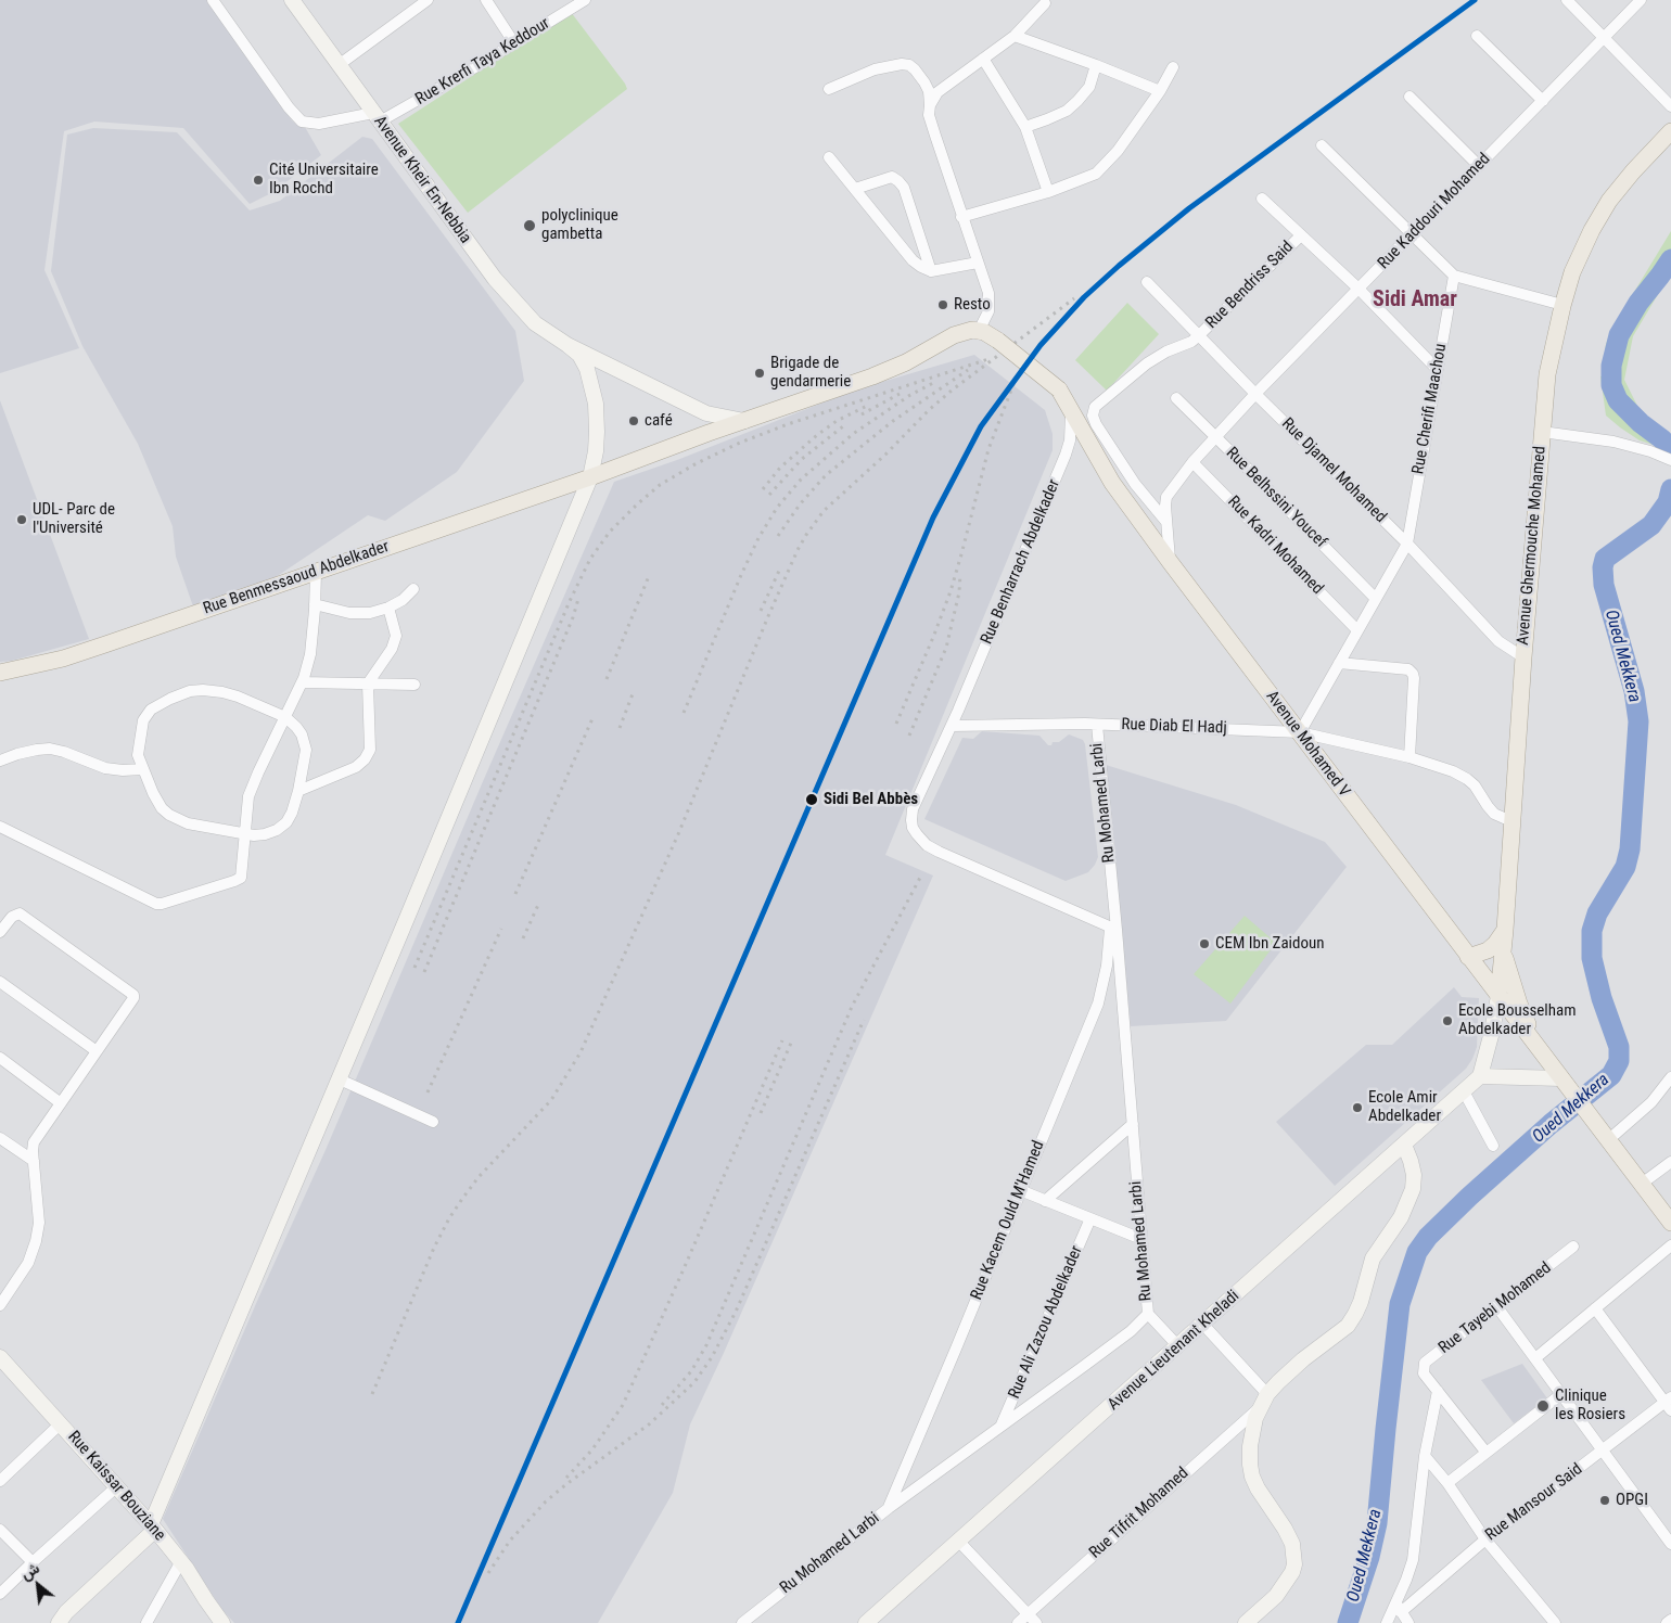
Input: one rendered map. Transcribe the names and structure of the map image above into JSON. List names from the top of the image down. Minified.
{"streets":{"main road":["Avenue Ghermouche Mohamed","Rue Benmessaoud Abdelkader","Avenue Mohamed V"],"street":["Rue Krerfi Taya Keddour","Avenue Kheir En-Nebbia","Rue Kaddouri Mohamed","Rue Bendriss Said","Rue Cherifi Maachou","Rue Djamel Mohamed","Rue Belhssini Youcef","Rue Kadri Mohamed","Rue Benharrach Abdelkader","Rue Diab El Hadj","Ru Mohamed Larbi","Rue Kacem Ould M'Hamed","Rue Tayebi Mohamed","Rue Ali Zazou Abdelkader","Avenue Lieutenant Kheladi","Rue Kaissar Bouziane","Rue Mansour Said","Rue Tifrit Mohamed"]},"crossings":[["Rue Krerfi Taya Keddour","Avenue Kheir En-Nebbia"],["Rue Kaddouri Mohamed","Rue Bendriss Said"],["Rue Kaddouri Mohamed","Rue Djamel Mohamed"],["Rue Kaddouri Mohamed","Rue Belhssini Youcef"],["Rue Kaddouri Mohamed","Rue Kadri Mohamed"],["Rue Kaddouri Mohamed","Avenue Mohamed V"],["Rue Bendriss Said","Rue Djamel Mohamed"],["Rue Cherifi Maachou","Rue Djamel Mohamed"],["Rue Cherifi Maachou","Rue Belhssini Youcef"],["Rue Cherifi Maachou","Rue Kadri Mohamed"],["Rue Cherifi Maachou","Rue Diab El Hadj"],["Rue Cherifi Maachou","Avenue Mohamed V"],["Rue Djamel Mohamed","Avenue Ghermouche Mohamed"],["Avenue Ghermouche Mohamed","Rue Diab El Hadj"],["Avenue Ghermouche Mohamed","Avenue Mohamed V"],["Rue Benharrach Abdelkader","Rue Diab El Hadj"],["Rue Benharrach Abdelkader","Avenue Mohamed V"],["Rue Benharrach Abdelkader","Ru Mohamed Larbi"],["Rue Benharrach Abdelkader","Rue Kacem Ould M'Hamed"],["Rue Benmessaoud Abdelkader","Avenue Mohamed V"],["Rue Diab El Hadj","Avenue Mohamed V"],["Rue Diab El Hadj","Ru Mohamed Larbi"],["Ru Mohamed Larbi","Rue Kacem Ould M'Hamed"],["Ru Mohamed Larbi","Rue Ali Zazou Abdelkader"]],"districts":["Sidi Amar"],"water":["Oued Mekkera"],"places":["Cité Universitaire Ibn Rochd","polyclinique gambetta","Resto","Brigade de gendarmerie","café","UDL- Parc de l'Université","Sidi Bel Abbès","CEM Ibn Zaidoun","Ecole Bousselham Abdelkader","Ecole Amir Abdelkader","Clinique les Rosiers","OPGI"],"north":"top left"}
